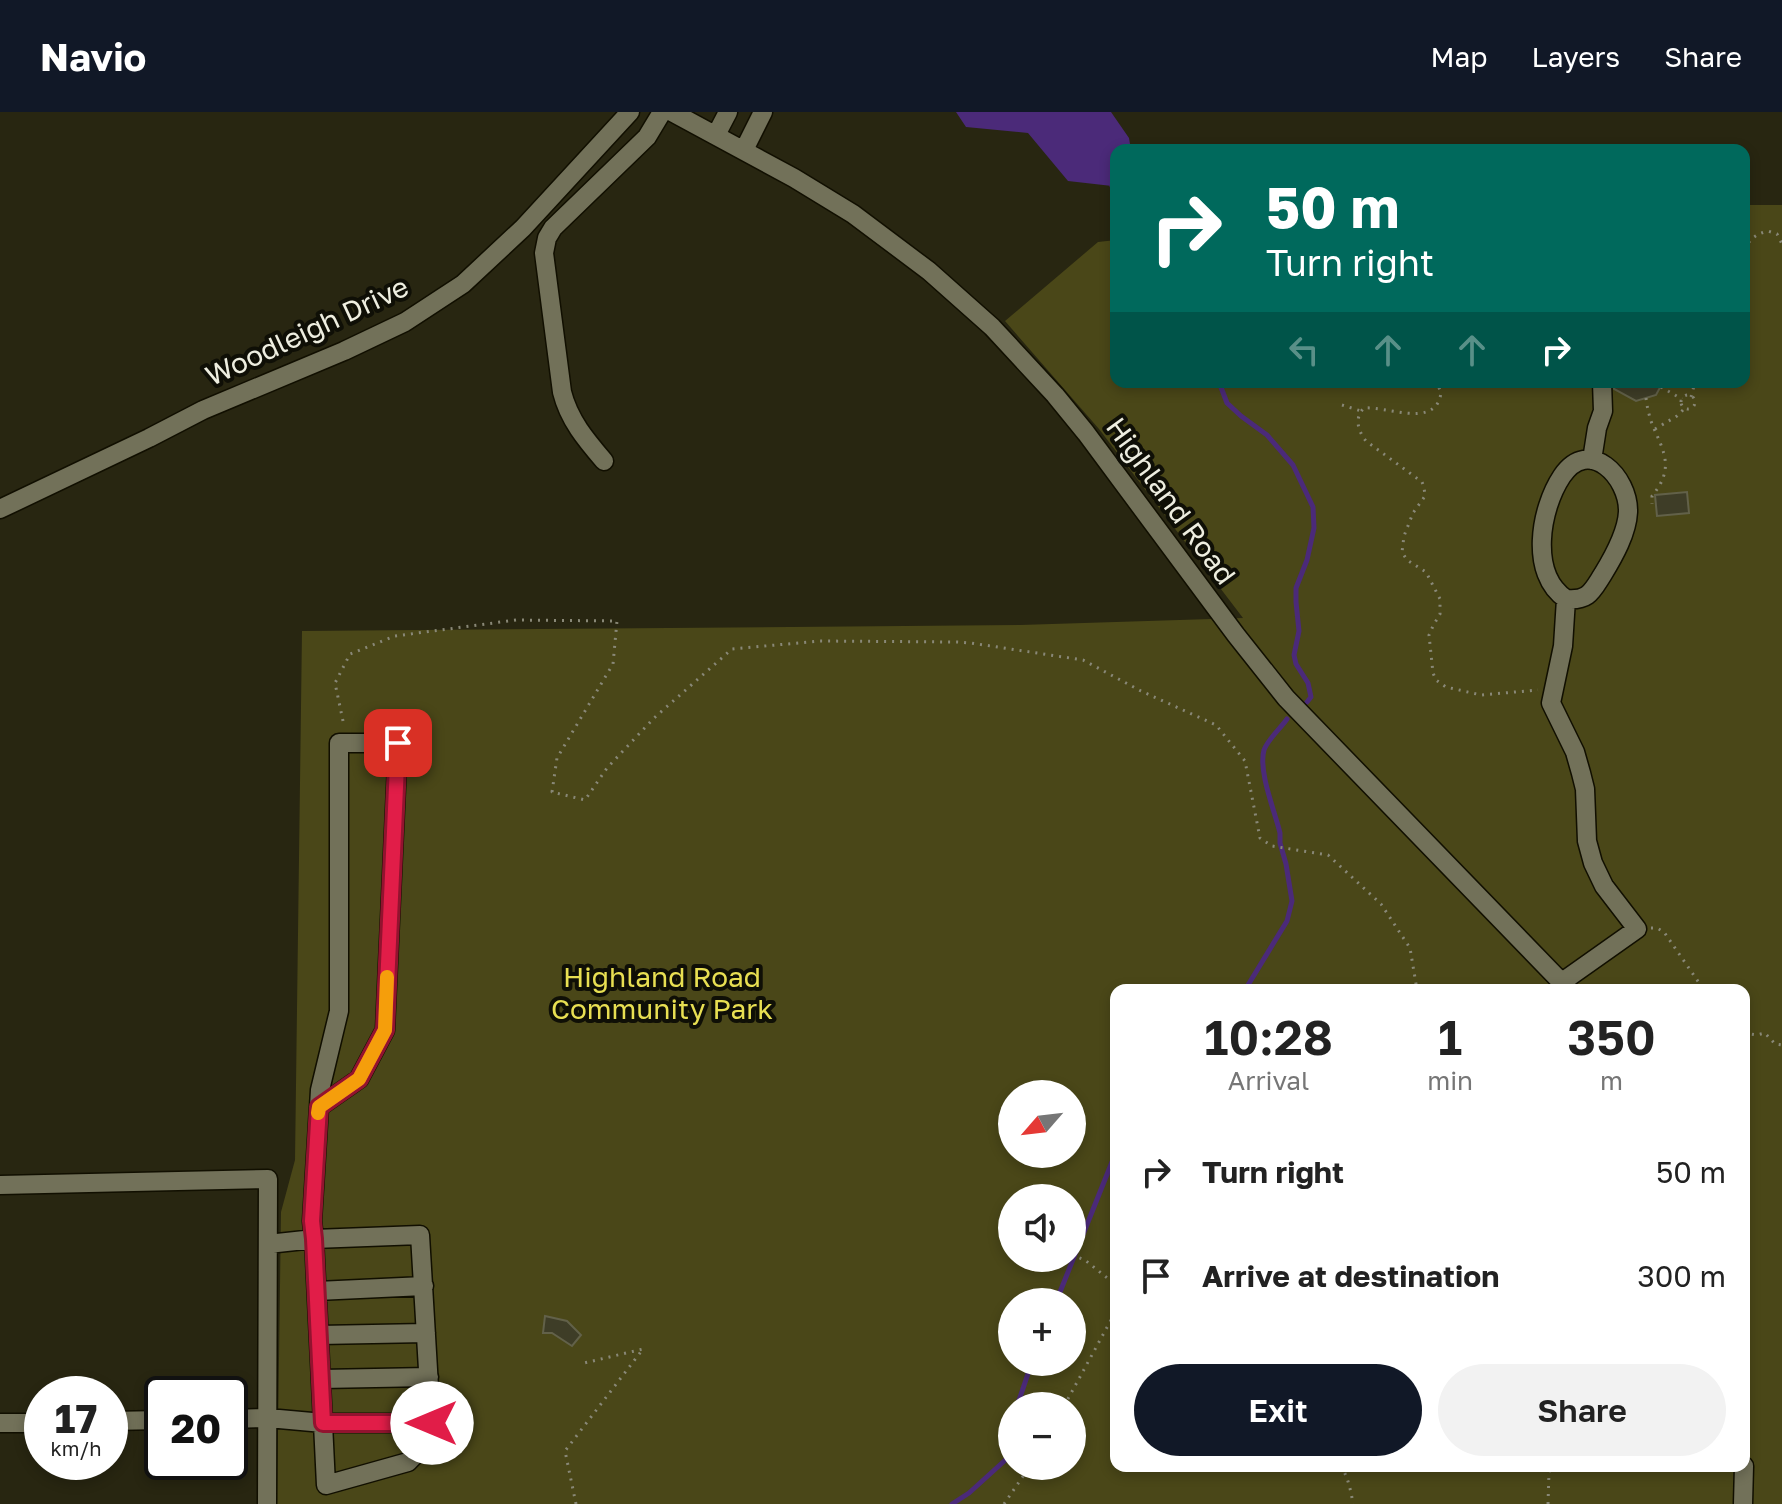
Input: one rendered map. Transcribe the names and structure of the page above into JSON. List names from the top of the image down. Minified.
{"streets":{"street":["Woodleigh Drive","Highland Road"]},"parks":["Highland Road Community Park"],"north":"bottom left","page":{"header":"Navio","nav":["Map","Layers","Share"],"turn":["50 m","Turn right"],"eta":["10:28","Arrival","1","min","350","m"],"map_buttons":["+","−"],"list":[{"name":"Turn right","value":"50 m"},{"name":"Arrive at destination","value":"300 m"}],"buttons":["Exit","Share"],"speed":"17 km/h","limit":"20"}}
